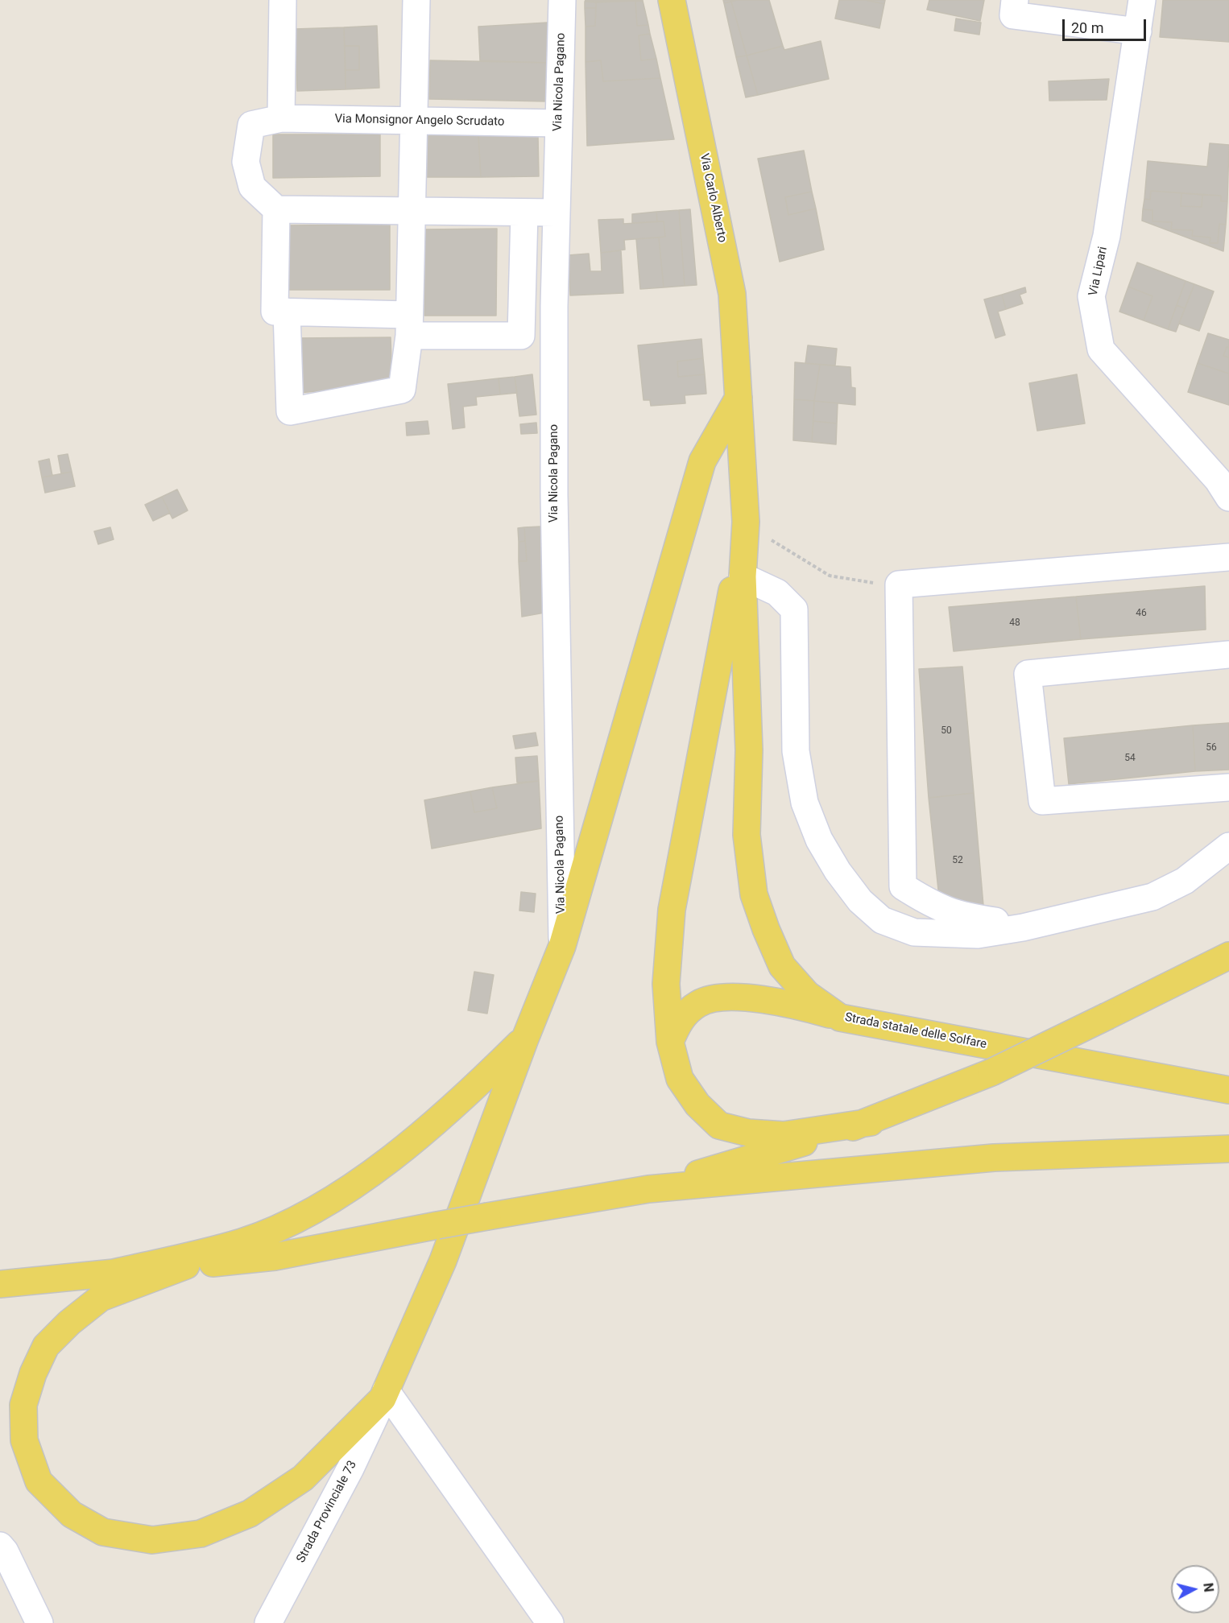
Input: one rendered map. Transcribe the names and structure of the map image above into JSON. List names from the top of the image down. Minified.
{"streets":{"main road":["Via Carlo Alberto","Strada statale delle Solfare"],"street":["Via Nicola Pagano","Via Monsignor Angelo Scrudato","Via Lipari","Strada Provinciale 73"]},"crossings":[["Via Nicola Pagano","Via Monsignor Angelo Scrudato"],["Via Carlo Alberto","Strada statale delle Solfare"]],"house_numbers":["46","48","50","56","54","52"],"scale_bar":"20 m","north":"right"}
